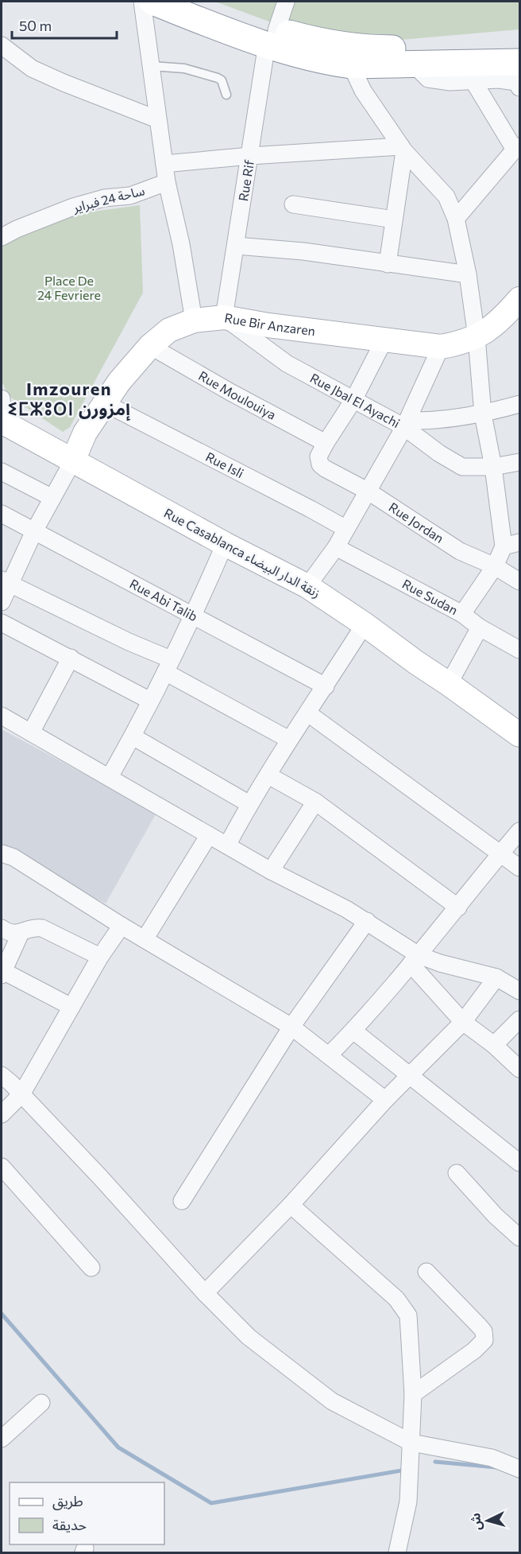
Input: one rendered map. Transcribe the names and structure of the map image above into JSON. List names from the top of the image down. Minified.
{"streets":{"main road":["Rue Bir Anzaren","Rue Casablanca زنقة الدار البيضاء"],"street":["Rue Rif","ساحة 24 فبراير","Rue Moulouiya","Rue Jbal El Ayachi","Rue Isli","Rue Jordan","Rue Sudan","Rue Abi Talib"]},"crossings":[["Rue Rif","Rue Bir Anzaren"],["Rue Rif","Rue Jbal El Ayachi"],["Rue Bir Anzaren","Rue Moulouiya"],["Rue Bir Anzaren","Rue Jbal El Ayachi"],["Rue Bir Anzaren","Rue Isli"],["Rue Bir Anzaren","Rue Casablanca زنقة الدار البيضاء"],["Rue Moulouiya","Rue Jordan"]],"districts":["Imzouren ⵉⵎⵣⵓⵔⵏ إمزورن"],"parks":["Place De 24 Fevriere"],"legend":["طريق","حديقة"],"scale_bar":"50 m","north":"left"}
